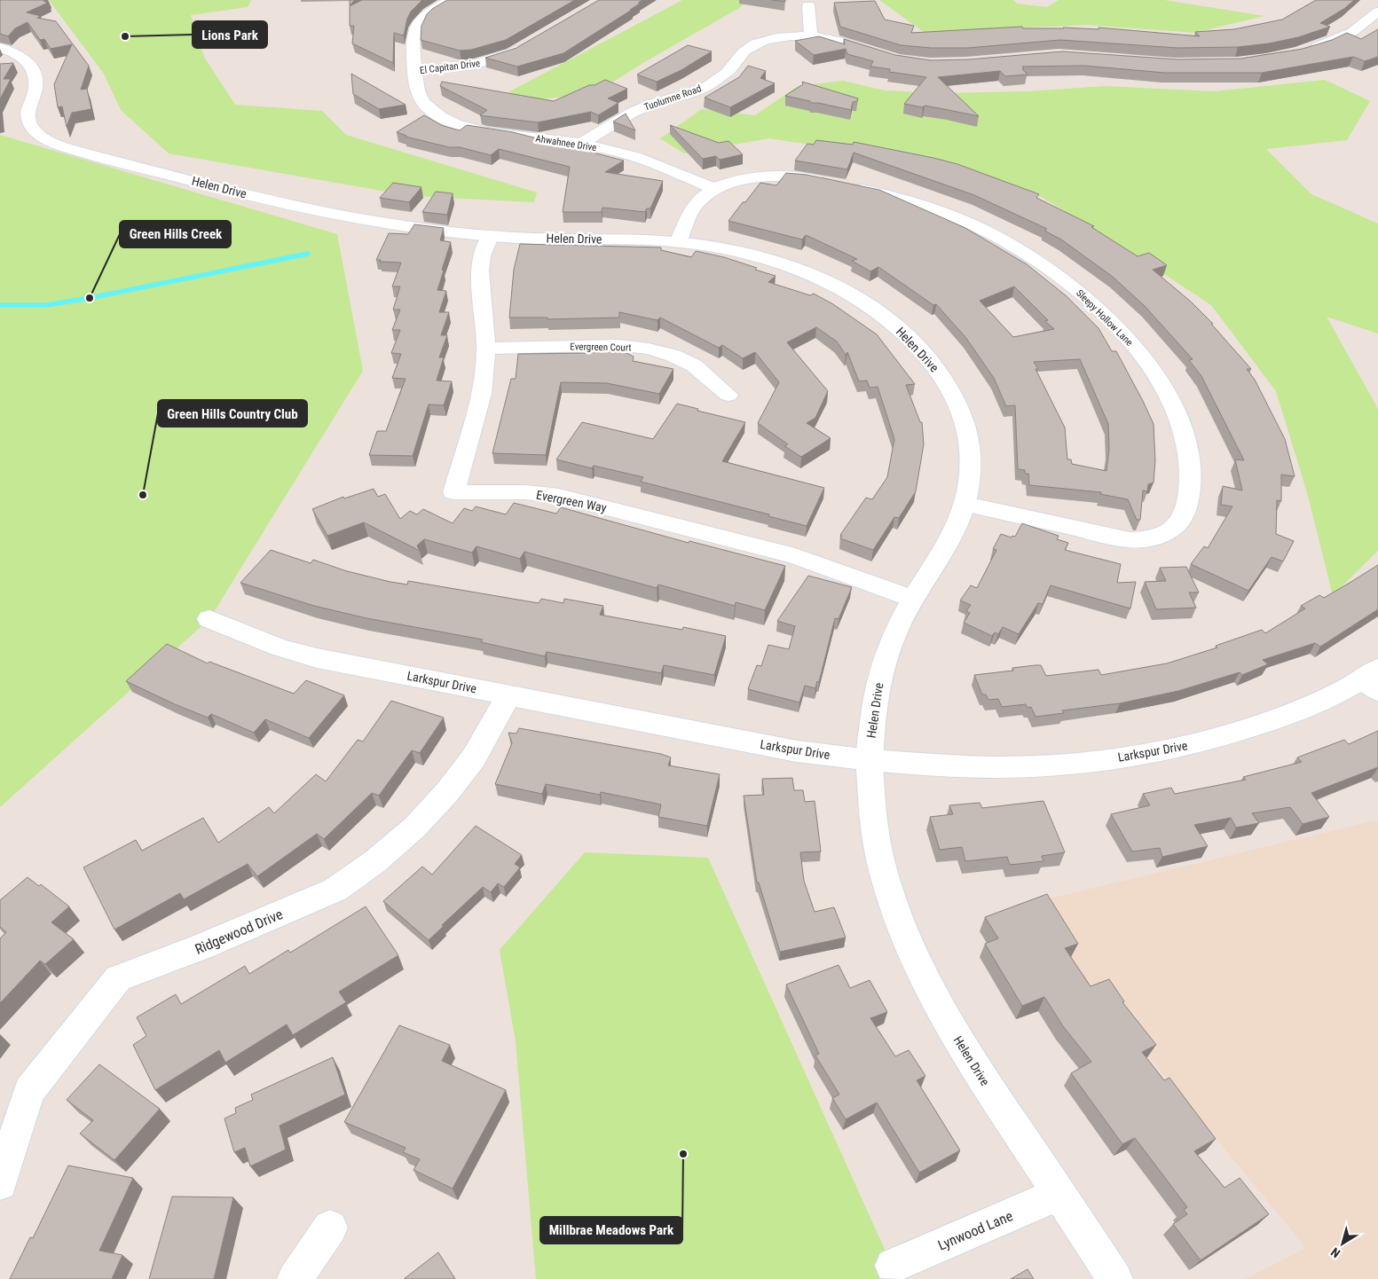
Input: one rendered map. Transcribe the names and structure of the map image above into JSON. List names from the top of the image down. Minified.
{"streets":{"street":["El Capitan Drive","Tuolumne Road","Ahwahnee Drive","Helen Drive","Sleepy Hollow Lane","Evergreen Court","Evergreen Way","Larkspur Drive","Ridgewood Drive","Lynwood Lane"]},"crossings":[["El Capitan Drive","Ahwahnee Drive"],["Tuolumne Road","Ahwahnee Drive"],["Ahwahnee Drive","Sleepy Hollow Lane"],["Helen Drive","Sleepy Hollow Lane"],["Helen Drive","Evergreen Way"],["Helen Drive","Larkspur Drive"],["Helen Drive","Lynwood Lane"],["Evergreen Court","Evergreen Way"],["Larkspur Drive","Ridgewood Drive"]],"places":["Lions Park","Green Hills Creek","Green Hills Country Club","Millbrae Meadows Park"],"north":"bottom left"}
